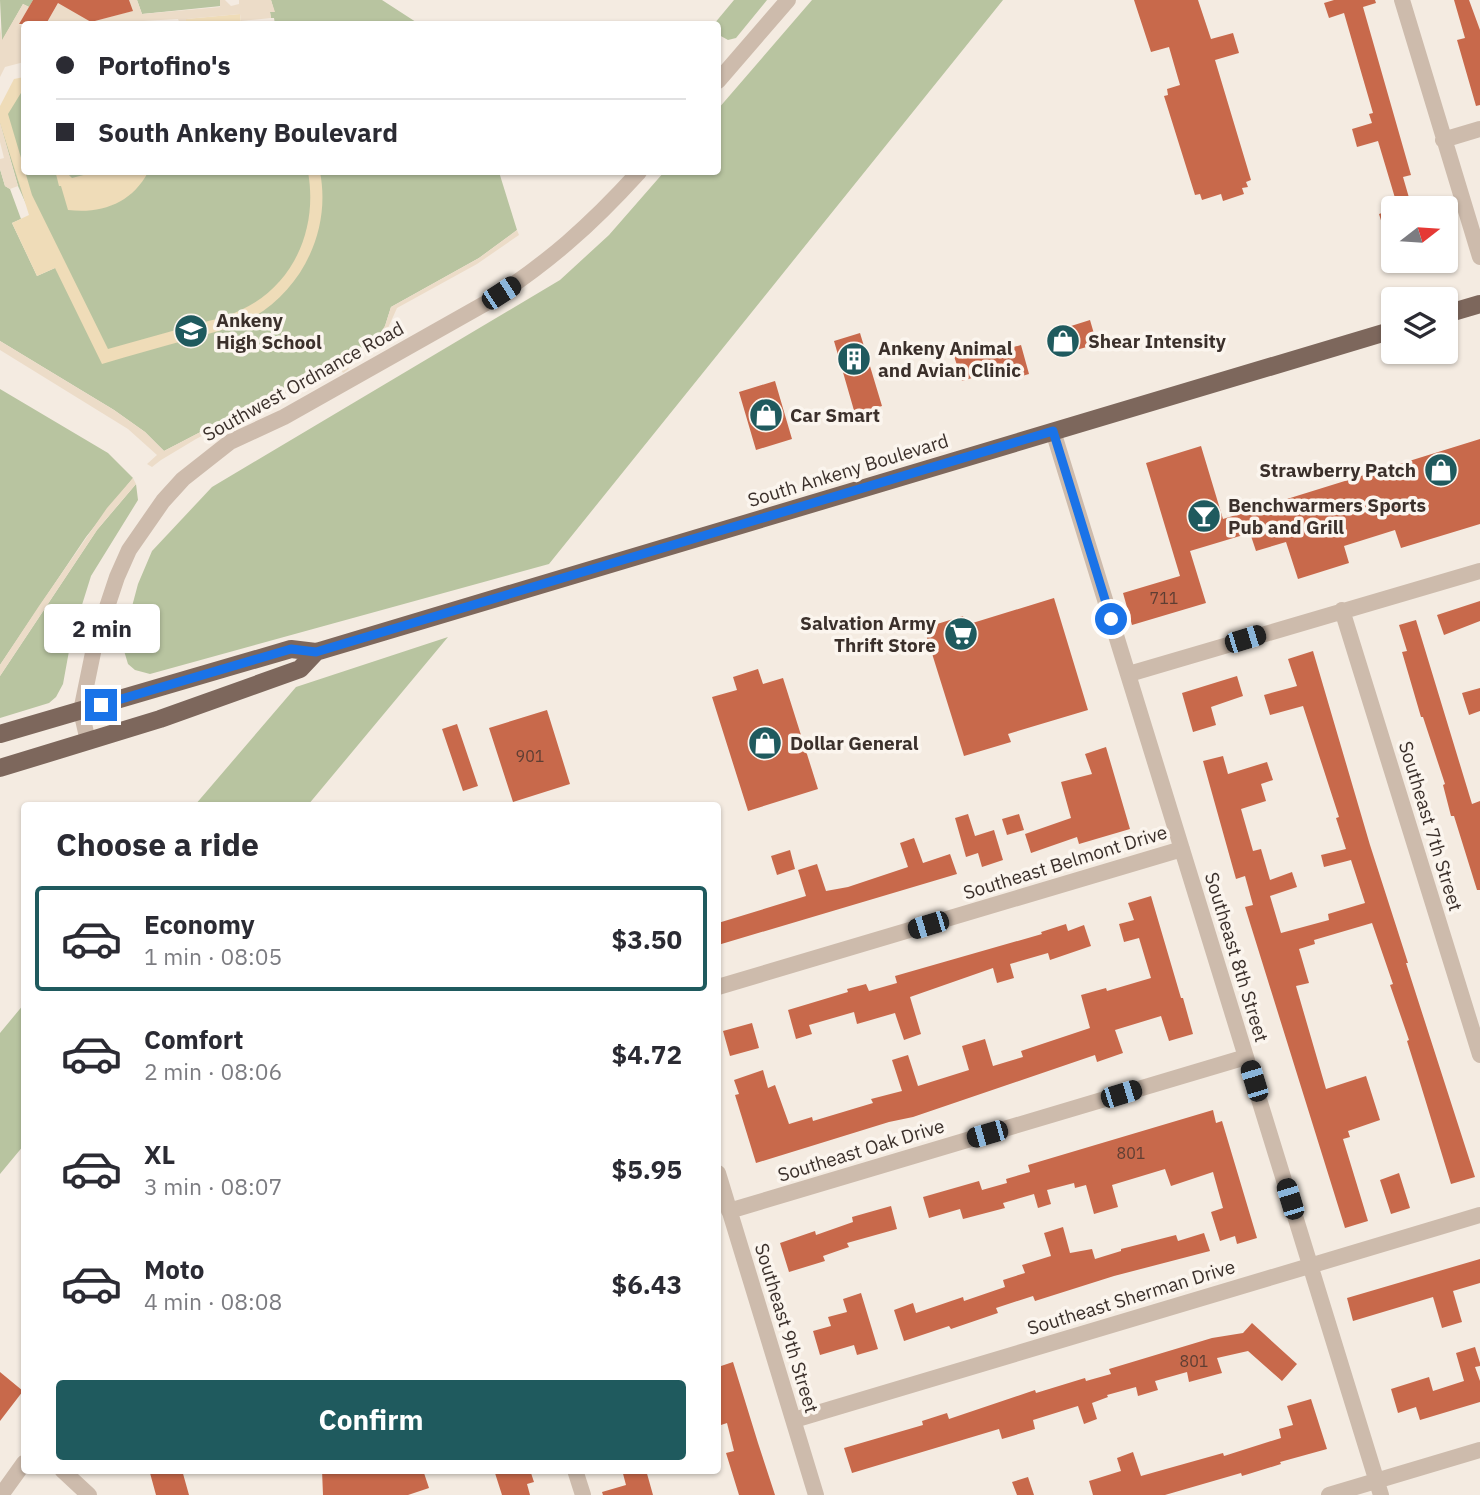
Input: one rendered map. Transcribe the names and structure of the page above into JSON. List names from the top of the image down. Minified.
{"streets":{"main road":["South Ankeny Boulevard"],"street":["Southwest Ordnance Road","Southeast 7th Street","Southeast Belmont Drive","Southeast 8th Street","Southeast Oak Drive","Southeast Sherman Drive","Southeast 9th Street"]},"crossings":[["Southwest Ordnance Road","South Ankeny Boulevard"],["South Ankeny Boulevard","Southeast 8th Street"],["Southeast Belmont Drive","Southeast 8th Street"],["Southeast 8th Street","Southeast Oak Drive"],["Southeast 8th Street","Southeast Sherman Drive"],["Southeast Oak Drive","Southeast 9th Street"],["Southeast Sherman Drive","Southeast 9th Street"]],"places":{"school or university":["Ankeny High School"],"shop":["Shear Intensity","Car Smart","Strawberry Patch","Dollar General"],"building":["Ankeny Animal and Avian Clinic"],"bar":["Benchwarmers Sports Pub and Grill"],"supermarket":["Salvation Army Thrift Store"]},"house_numbers":["711","901","801","801"],"north":"right","page":{"banner":["Portofino's","South Ankeny Boulevard"],"bubble":"2 min","heading":"Choose a ride","list":[{"name":"Economy","note":"1 min · 08:05","value":"$3.50"},{"name":"Comfort","note":"2 min · 08:06","value":"$4.72"},{"name":"XL","note":"3 min · 08:07","value":"$5.95"},{"name":"Moto","note":"4 min · 08:08","value":"$6.43"}],"buttons":"Confirm"}}
